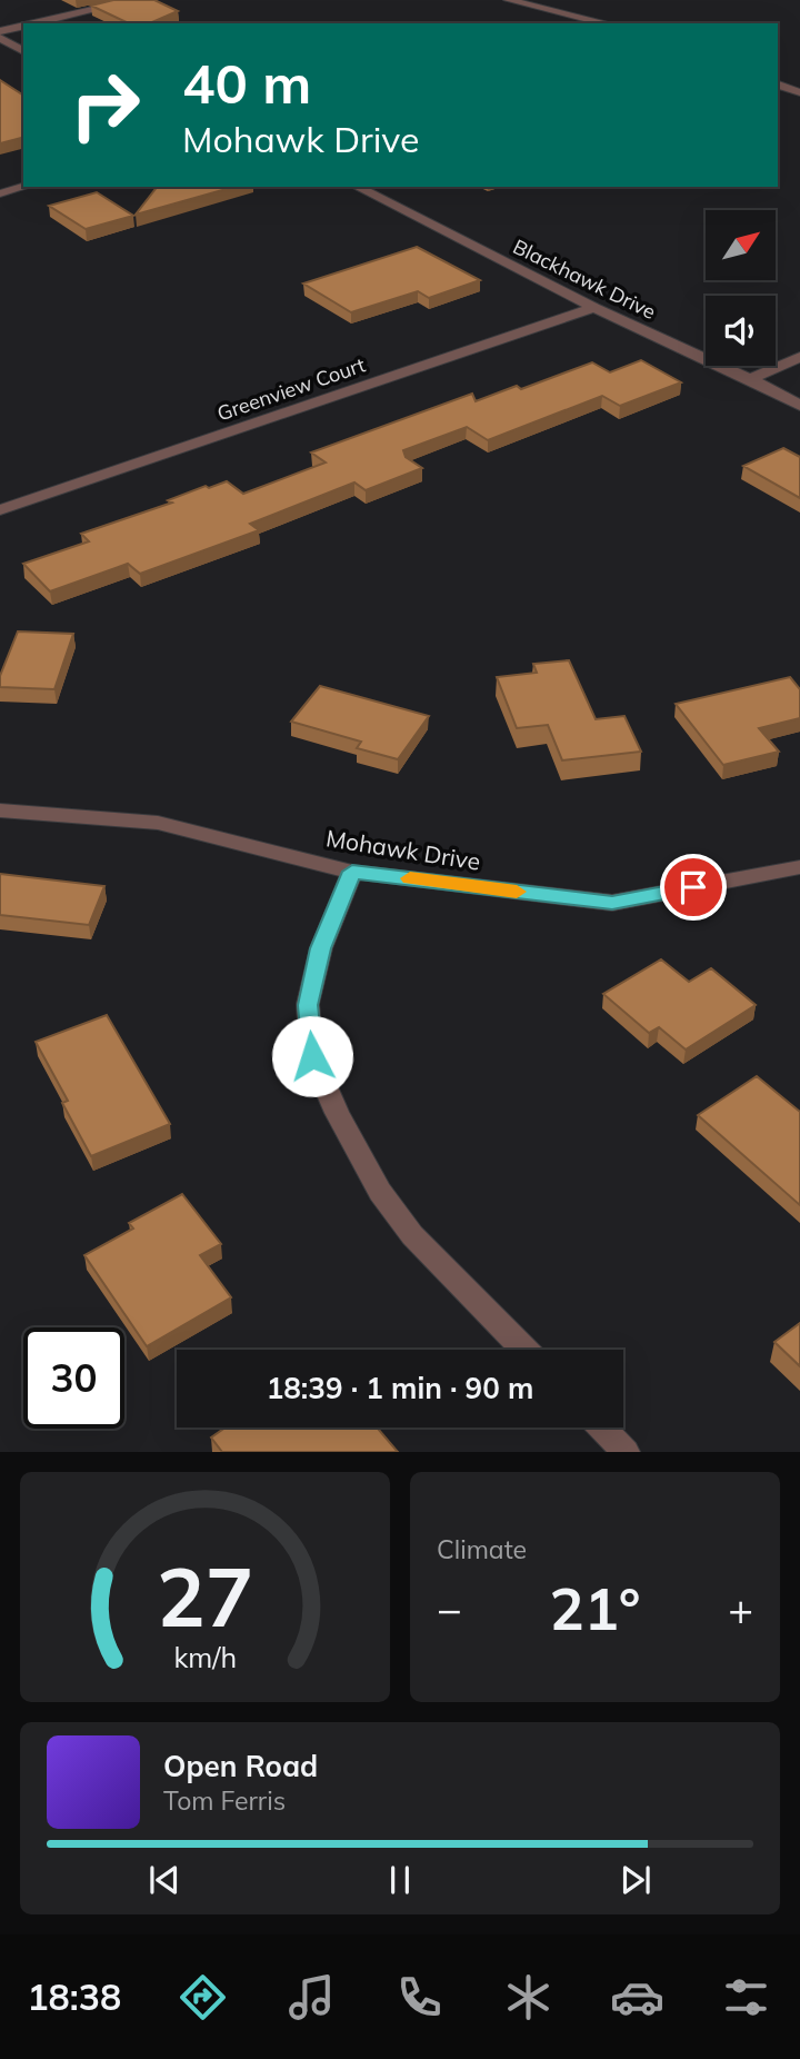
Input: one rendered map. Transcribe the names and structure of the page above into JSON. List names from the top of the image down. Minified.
{"streets":{"street":["Blackhawk Drive","Greenview Court","Mohawk Drive"]},"crossings":[["Blackhawk Drive","Greenview Court"]],"north":"top right","page":{"turn":["40 m","Mohawk Drive"],"limit":"30","trip":"18:39 · 1 min · 90 m","tile":"Climate","heat":["−","21°","+"],"song":["Open Road","Tom Ferris"],"tabs":"18:38","gauge":["27","km/h"]}}
